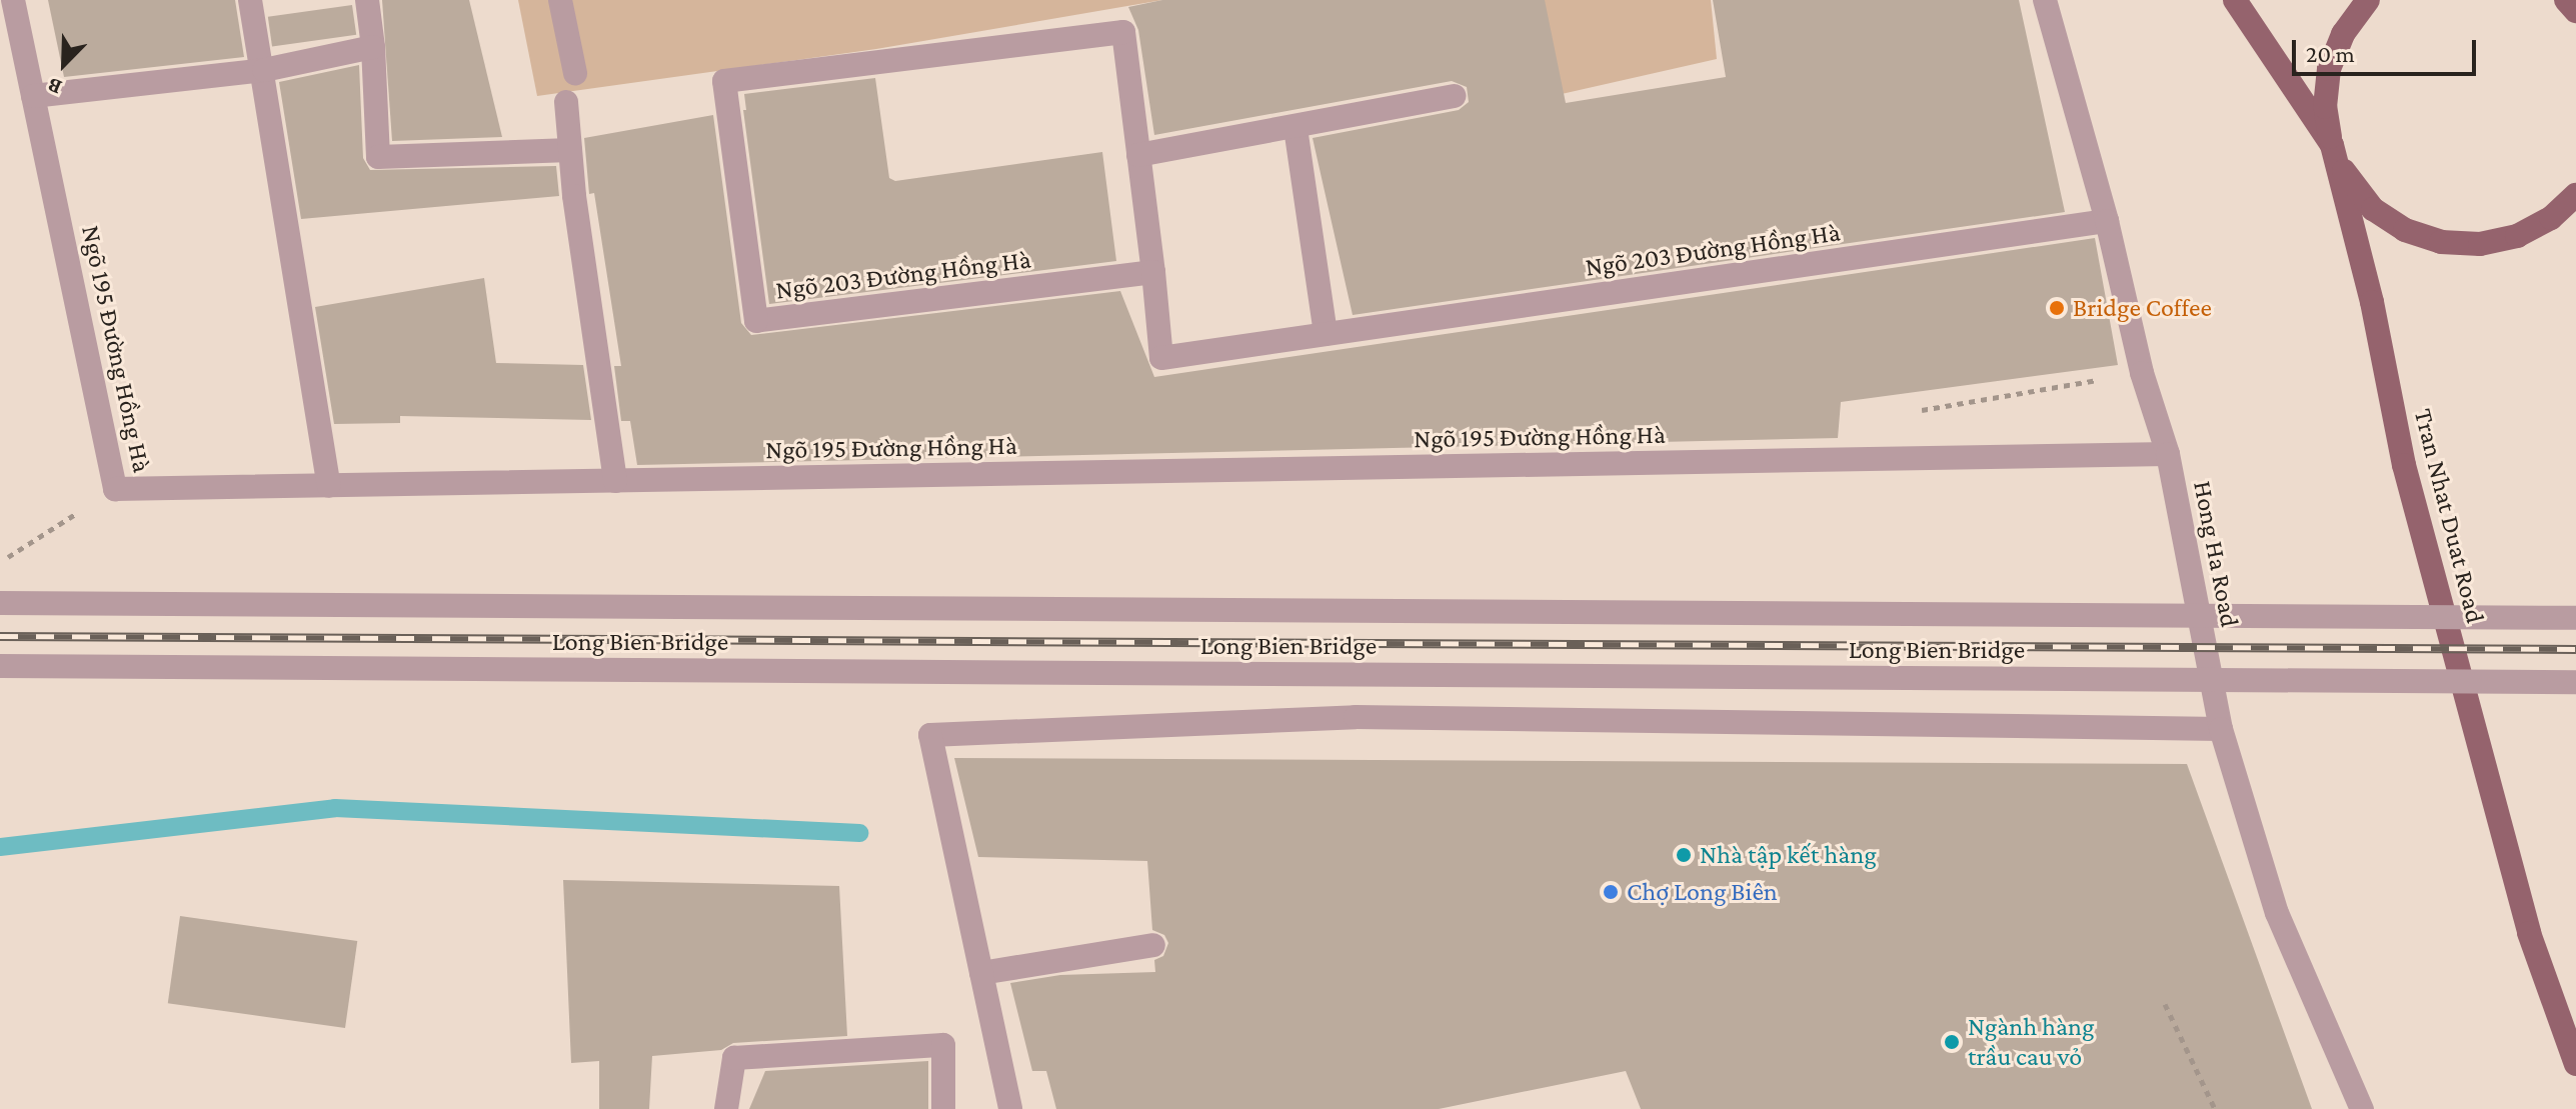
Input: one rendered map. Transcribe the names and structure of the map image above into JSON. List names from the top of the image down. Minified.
{"streets":{"main road":["Tran Nhat Duat Road"],"street":["Ngõ 203 Đường Hồng Hà","Ngõ 195 Đường Hồng Hà","Hong Ha Road","Long Bien Bridge"]},"crossings":[["Ngõ 203 Đường Hồng Hà","Hong Ha Road"],["Ngõ 195 Đường Hồng Hà","Hong Ha Road"]],"places":["Bridge Coffee","Nhà tập kết hàng","Chợ Long Biên","Ngành hàng trầu cau vỏ"],"scale_bar":"20 m","north":"bottom left"}
